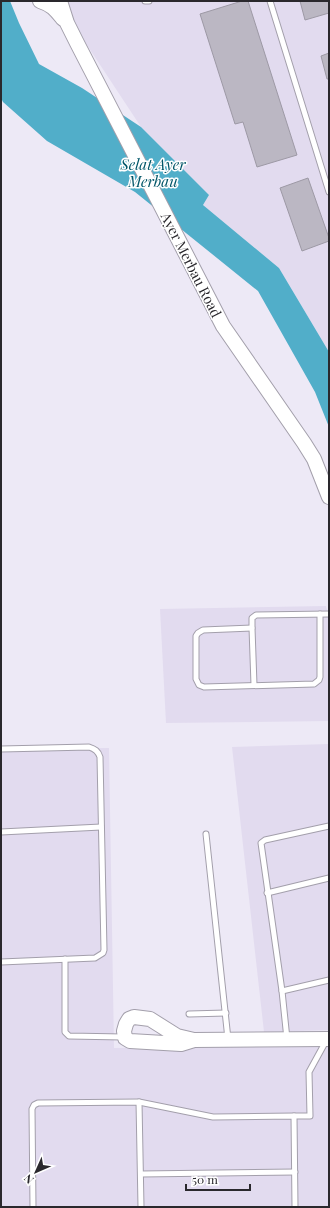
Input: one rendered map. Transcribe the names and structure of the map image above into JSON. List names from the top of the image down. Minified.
{"streets":{"street":["Ayer Merbau Road"]},"water":["Selat Ayer Merbau"],"scale_bar":"50 m","north":"bottom left"}
